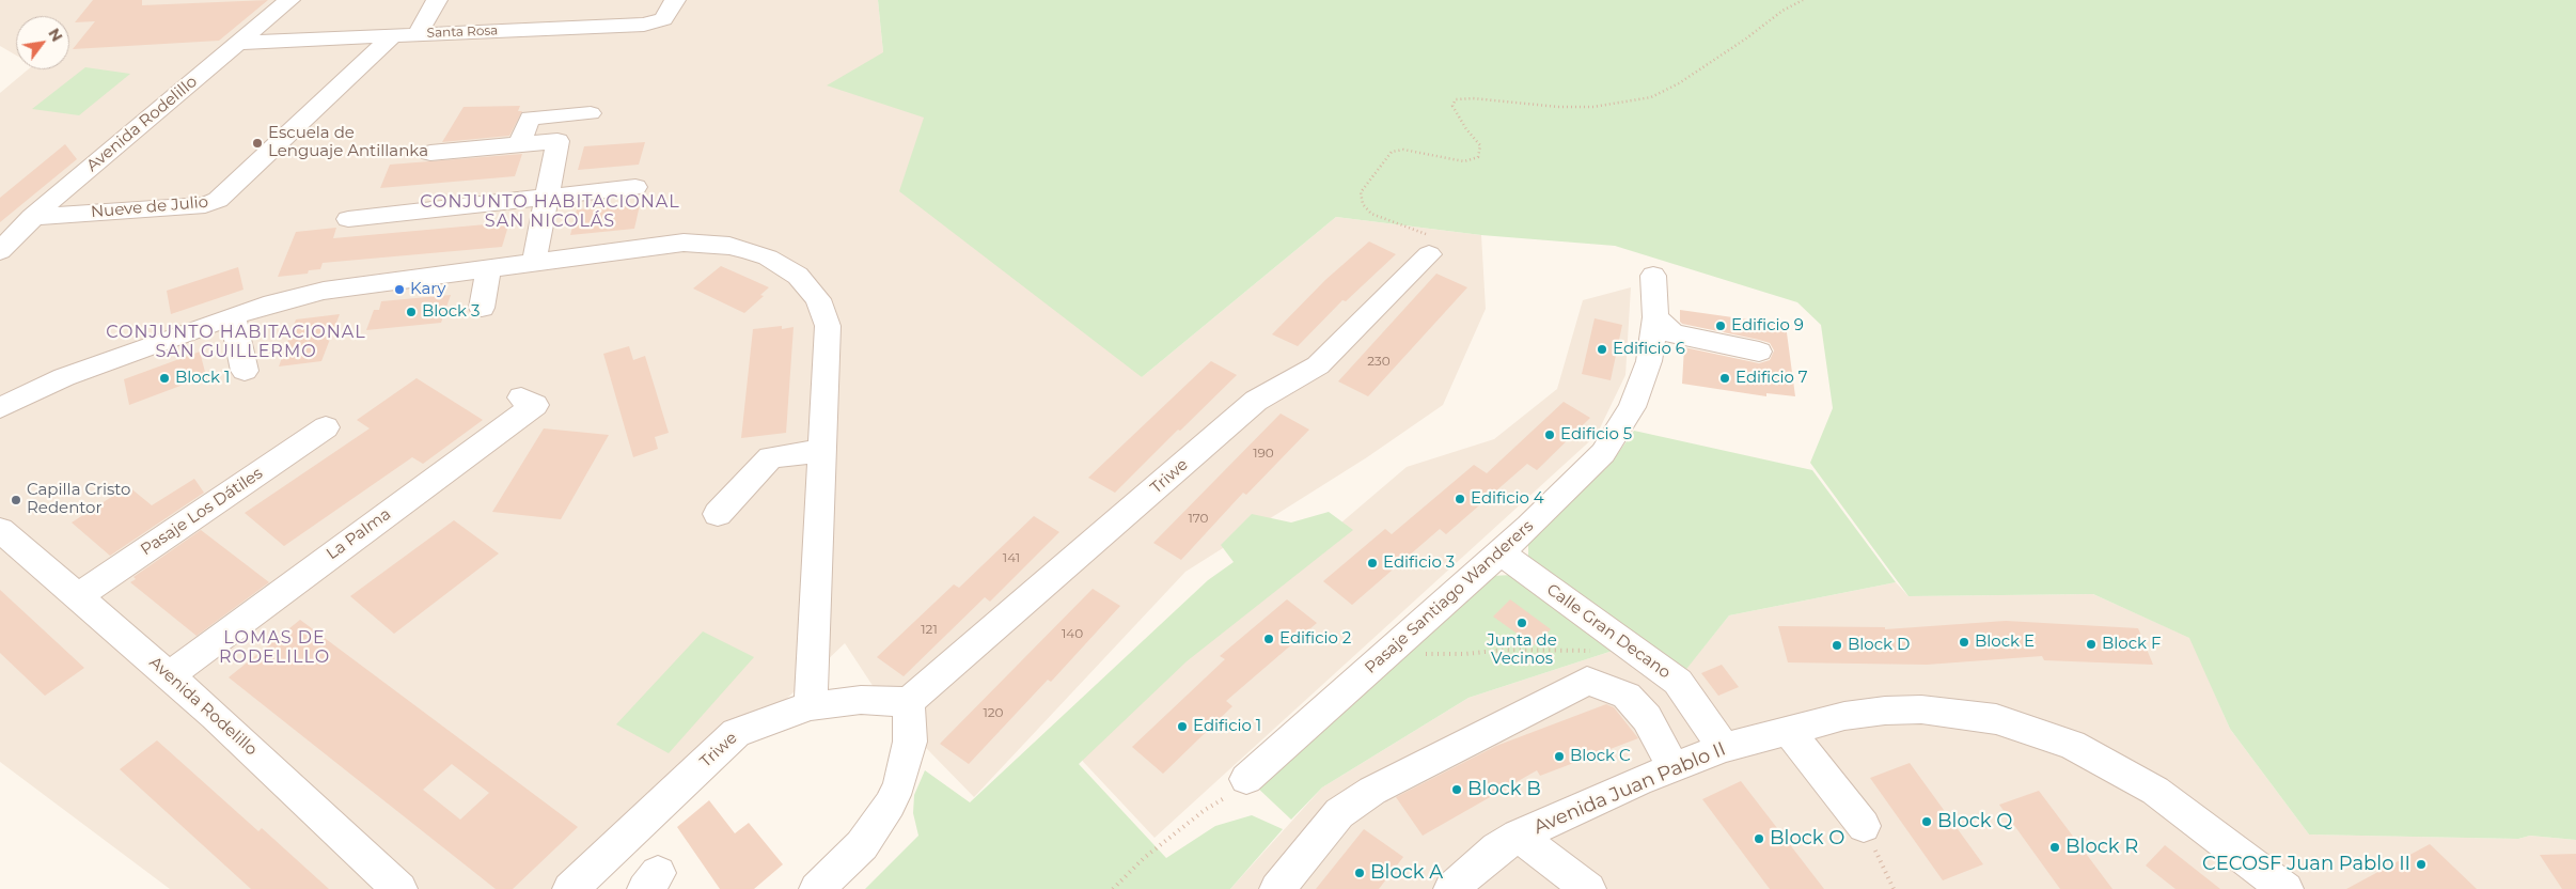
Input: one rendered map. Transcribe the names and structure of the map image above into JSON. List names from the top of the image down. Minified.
{"streets":{"street":["Santa Rosa","Avenida Rodelillo","Nueve de Julio","Triwe","Pasaje Los Dátiles","La Palma","Pasaje Santiago Wanderers","Calle Gran Decano","Avenida Juan Pablo II"]},"crossings":[["Santa Rosa","Avenida Rodelillo"],["Santa Rosa","Nueve de Julio"],["Avenida Rodelillo","Nueve de Julio"],["Avenida Rodelillo","Pasaje Los Dátiles"],["Avenida Rodelillo","La Palma"],["Pasaje Santiago Wanderers","Calle Gran Decano"],["Calle Gran Decano","Avenida Juan Pablo II"]],"districts":["CONJUNTO HABITACIONAL SAN NICOLÁS","CONJUNTO HABITACIONAL SAN GUILLERMO","LOMAS DE RODELILLO"],"places":["Escuela de Lenguaje Antillanka","Kary","Block 3","Edificio 9","Edificio 6","Block 1","Edificio 7","Edificio 5","Edificio 4","Capilla Cristo Redentor","Edificio 3","Junta de Vecinos","Edificio 2","Block E","Block F","Block D","Edificio 1","Block C","Block B","Block Q","Block O","Block R","CECOSF Juan Pablo II","Block A"],"house_numbers":["230","190","170","141","121","140","120"],"north":"top right"}
